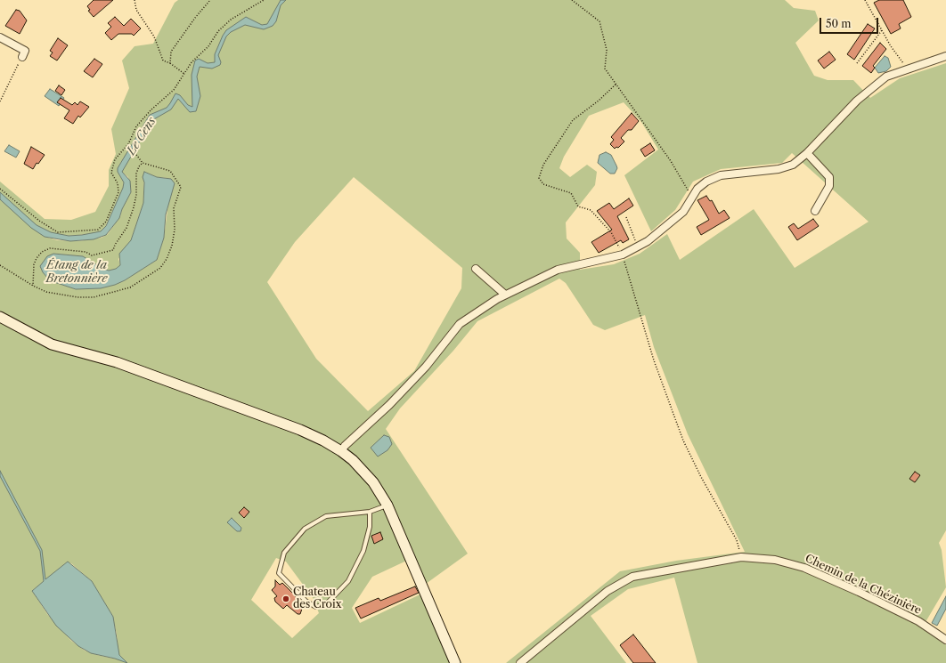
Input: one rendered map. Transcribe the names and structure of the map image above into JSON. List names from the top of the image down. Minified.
{"streets":{"street":["Chemin de la Chézinière"]},"water":["Le Cens","Étang de la Bretonnière"],"places":["Chateau des Croix"],"scale_bar":"50 m"}
